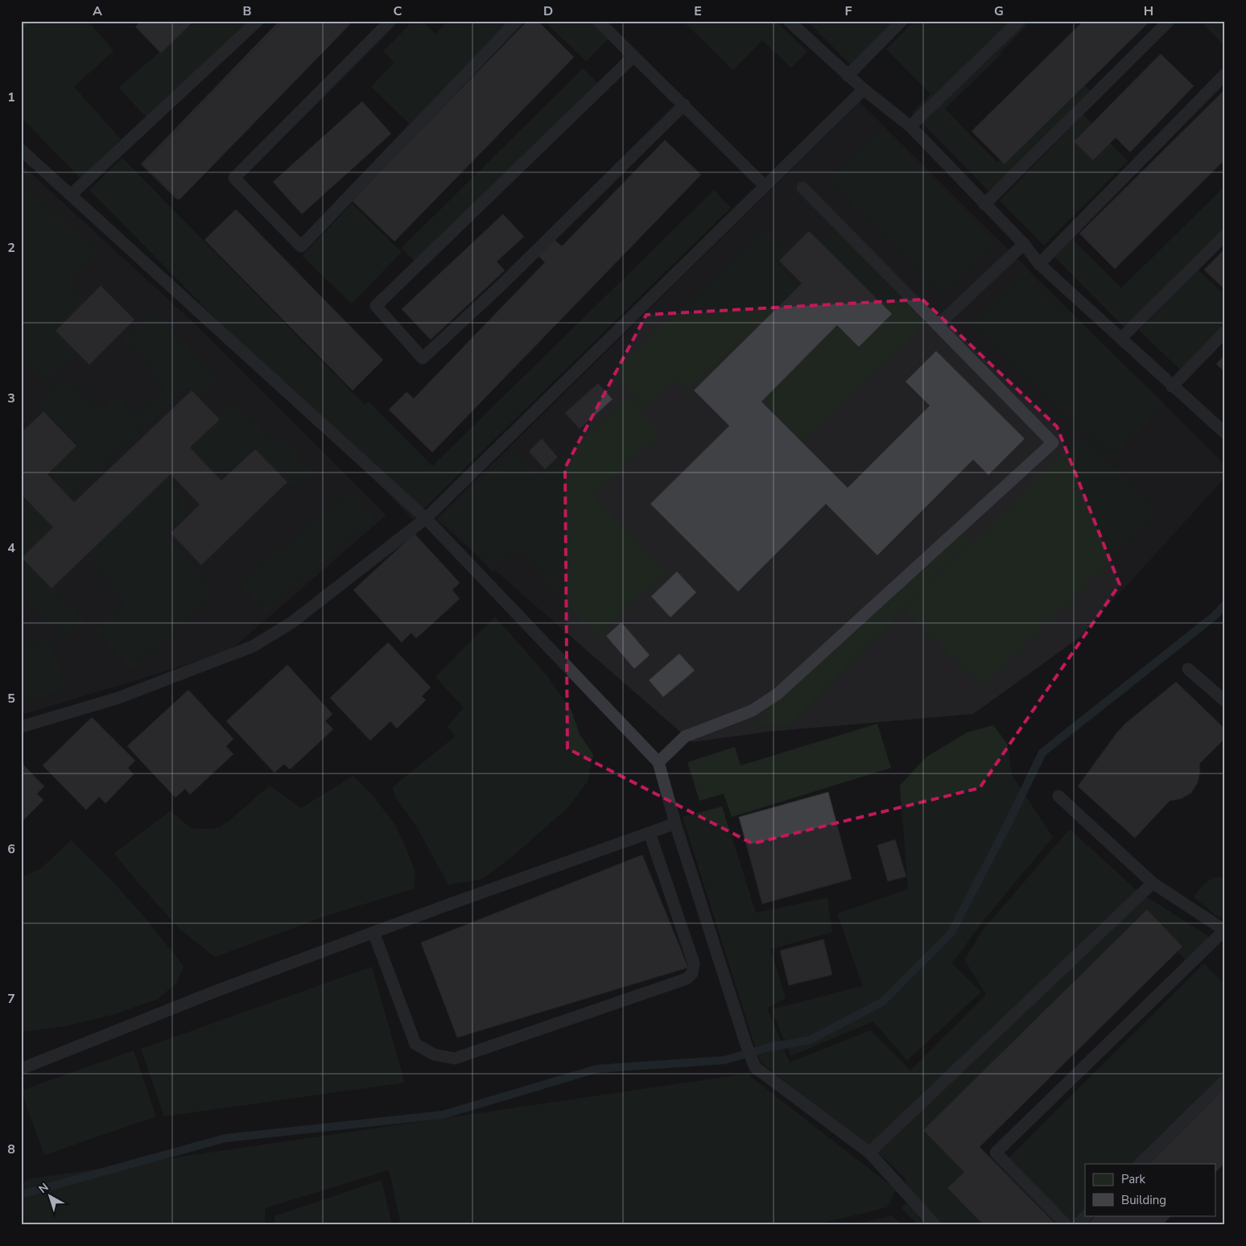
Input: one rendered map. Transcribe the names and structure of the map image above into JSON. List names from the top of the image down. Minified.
{"legend":["Park","Building"],"north":"top left","grid":{"columns":["A","B","C","D","E","F","G","H"],"rows":["1","2","3","4","5","6","7","8"]}}
